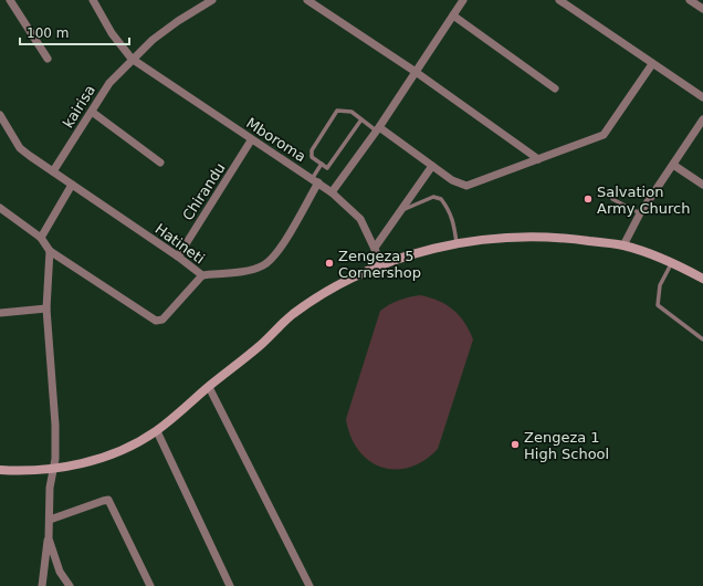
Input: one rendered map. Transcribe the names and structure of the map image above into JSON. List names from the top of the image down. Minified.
{"streets":{"street":["kairisa","Mboroma","Chirandu","Hatineti"]},"crossings":[["kairisa","Mboroma"],["kairisa","Hatineti"],["Mboroma","Chirandu"],["Mboroma","Hatineti"],["Chirandu","Hatineti"]],"places":["Salvation Army Church","Zengeza 5 Cornershop","Zengeza 1 High School"],"scale_bar":"100 m"}
